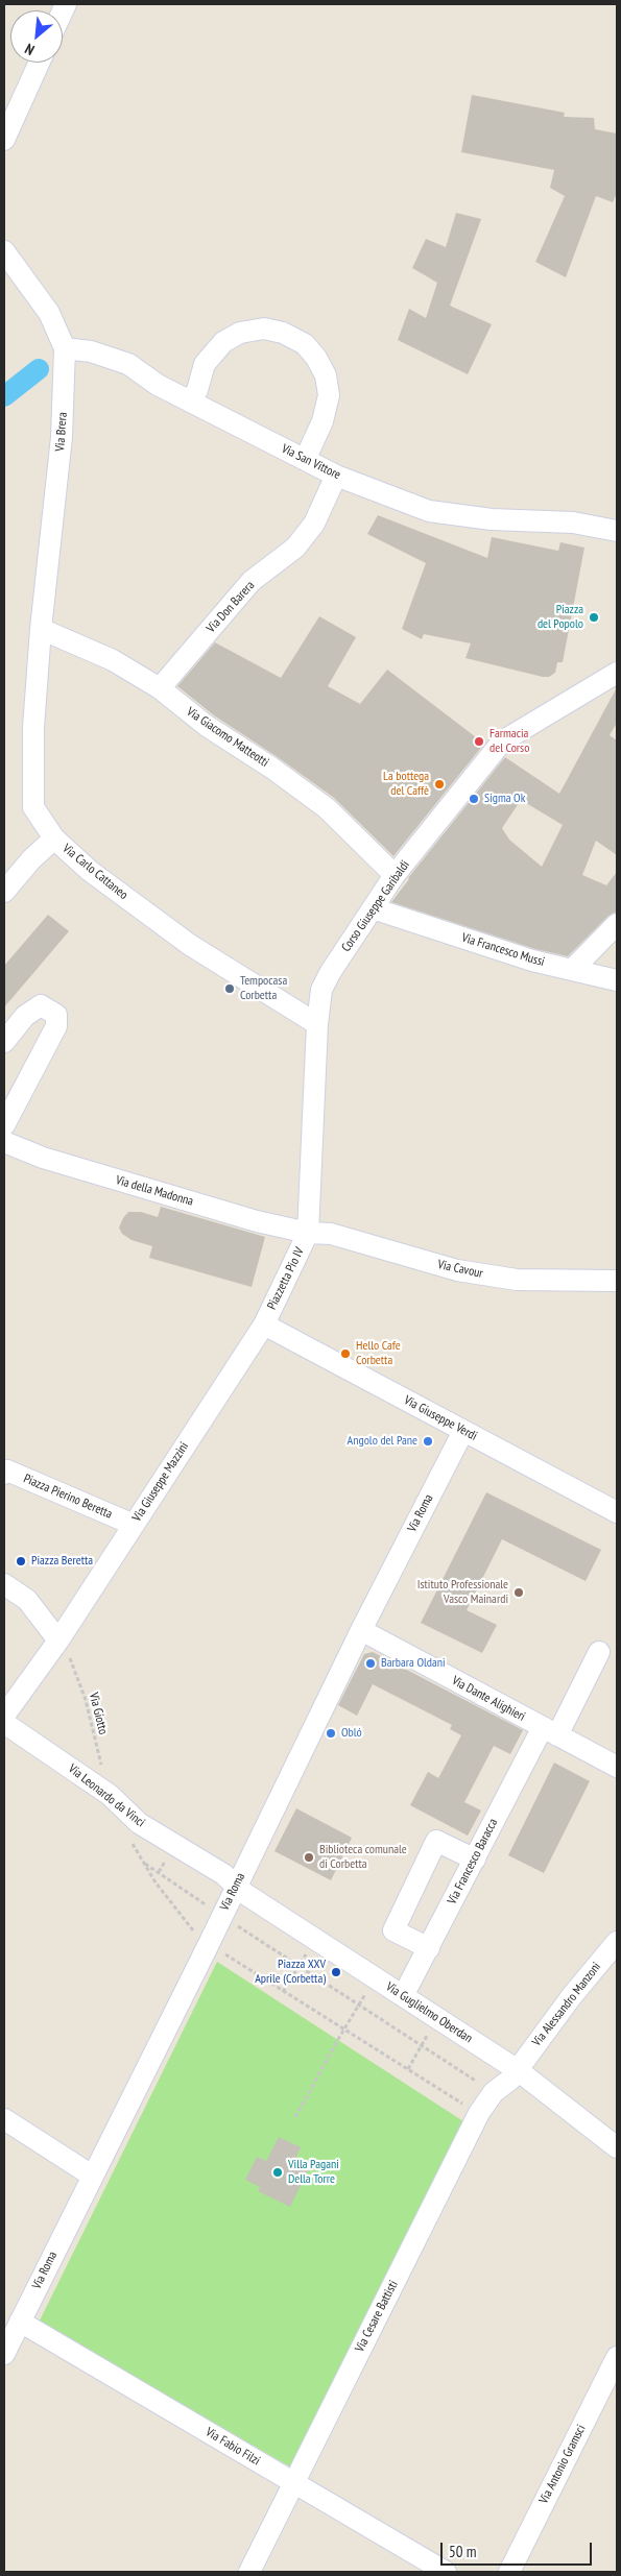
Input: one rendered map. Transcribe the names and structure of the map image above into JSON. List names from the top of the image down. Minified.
{"streets":{"street":["Via Brera","Via San Vittore","Via Don Barera","Via Giacomo Matteotti","Via Carlo Cattaneo","Corso Giuseppe Garibaldi","Via Francesco Mussi","Via della Madonna","Via Cavour","Piazzetta Pio IV","Via Giuseppe Verdi","Via Giuseppe Mazzini","Piazza Pierino Beretta","Via Roma","Via Dante Alighieri","Via Leonardo da Vinci","Via Francesco Baracca","Via Alessandro Manzoni","Via Guglielmo Oberdan","Via Cesare Battisti","Via Fabio Filzi","Via Antonio Gramsci"],"path":["Via Giotto"]},"crossings":[["Via Brera","Via San Vittore"],["Via Brera","Via Giacomo Matteotti"],["Via Brera","Via Carlo Cattaneo"],["Via San Vittore","Via Don Barera"],["Via Don Barera","Via Giacomo Matteotti"],["Via Giacomo Matteotti","Via Carlo Cattaneo"],["Via Giacomo Matteotti","Corso Giuseppe Garibaldi"],["Via Carlo Cattaneo","Corso Giuseppe Garibaldi"],["Corso Giuseppe Garibaldi","Via Francesco Mussi"],["Corso Giuseppe Garibaldi","Via della Madonna"],["Corso Giuseppe Garibaldi","Via Cavour"],["Corso Giuseppe Garibaldi","Piazzetta Pio IV"],["Via della Madonna","Via Cavour"],["Via della Madonna","Piazzetta Pio IV"],["Via Cavour","Piazzetta Pio IV"],["Piazzetta Pio IV","Via Giuseppe Verdi"],["Piazzetta Pio IV","Via Giuseppe Mazzini"],["Via Giuseppe Verdi","Via Giuseppe Mazzini"],["Via Giuseppe Verdi","Via Roma"],["Via Giuseppe Mazzini","Piazza Pierino Beretta"],["Via Giuseppe Mazzini","Via Giotto"],["Via Roma","Via Dante Alighieri"],["Via Roma","Via Leonardo da Vinci"],["Via Roma","Via Guglielmo Oberdan"],["Via Roma","Via Fabio Filzi"],["Via Dante Alighieri","Via Francesco Baracca"],["Via Giotto","Via Leonardo da Vinci"],["Via Leonardo da Vinci","Via Guglielmo Oberdan"],["Via Francesco Baracca","Via Guglielmo Oberdan"],["Via Alessandro Manzoni","Via Guglielmo Oberdan"],["Via Alessandro Manzoni","Via Cesare Battisti"],["Via Guglielmo Oberdan","Via Cesare Battisti"],["Via Cesare Battisti","Via Fabio Filzi"]],"places":["Piazza del Popolo","Farmacia del Corso","La bottega del Caffè","Sigma Ok","Tempocasa Corbetta","Hello Cafe Corbetta","Angolo del Pane","Piazza Beretta","Istituto Professionale Vasco Mainardi","Barbara Oldani","Obló","Biblioteca comunale di Corbetta","Piazza XXV Aprile (Corbetta)","Villa Pagani Della Torre"],"scale_bar":"50 m","north":"bottom left"}
